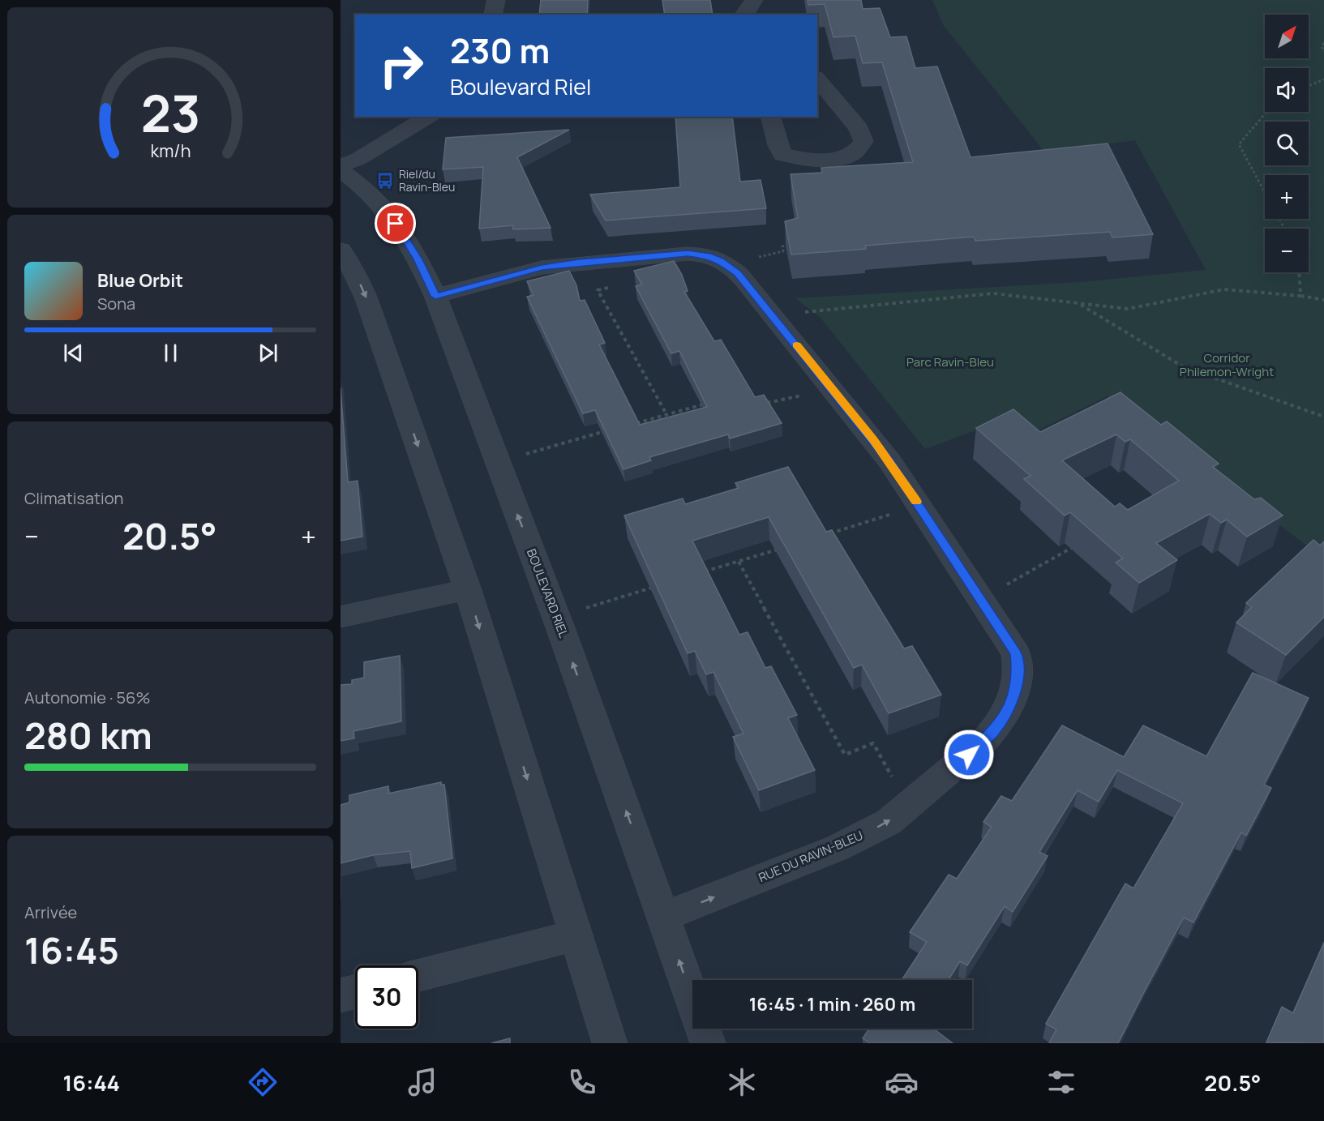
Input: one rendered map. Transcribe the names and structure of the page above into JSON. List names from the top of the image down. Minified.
{"streets":{"street":["BOULEVARD RIEL","RUE DU RAVIN-BLEU"]},"crossings":[["BOULEVARD RIEL","RUE DU RAVIN-BLEU"]],"one_way":["RUE DU RAVIN-BLEU"],"parks":["Corridor Philemon-Wright","Parc Ravin-Bleu"],"places":{"bus stop":["Riel/du Ravin-Bleu"]},"north":"top right","page":{"map_buttons":["+","−"],"turn":["230 m","Boulevard Riel"],"song":["Blue Orbit","Sona"],"tile":["Climatisation",["Autonomie · 56%","280 km"],["Arrivée","16:45"]],"heat":["−","20.5°","+"],"limit":"30","trip":"16:45 · 1 min · 260 m","tabs":["16:44","20.5°"],"gauge":["23","km/h"]}}
